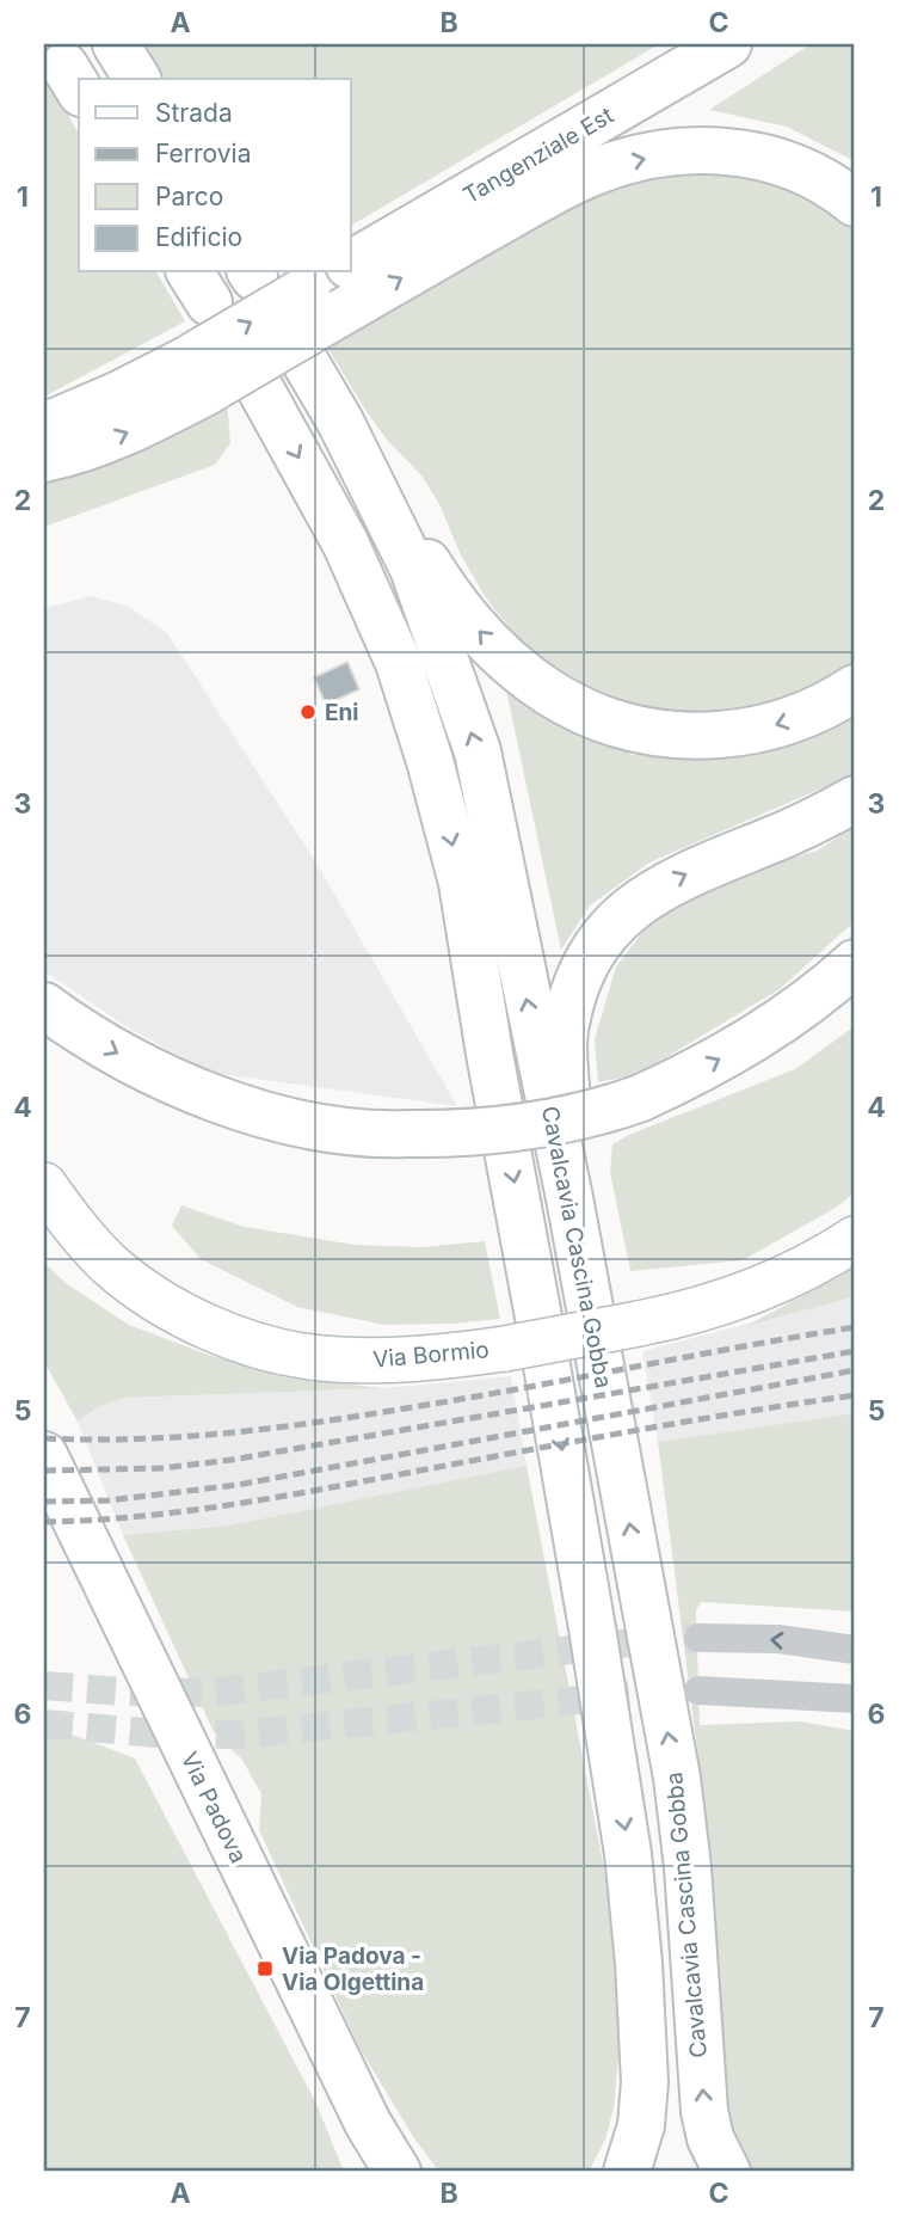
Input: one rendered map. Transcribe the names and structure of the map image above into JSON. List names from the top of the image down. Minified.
{"streets":{"main road":["Tangenziale Est","Cavalcavia Cascina Gobba","Via Bormio","Via Padova"]},"places":{"other":["Eni"],"transit":["Via Padova - Via Olgettina"]},"legend":["Strada","Ferrovia","Parco","Edificio"],"grid":{"columns":["A","B","C"],"rows":["1","2","3","4","5","6","7"]}}
